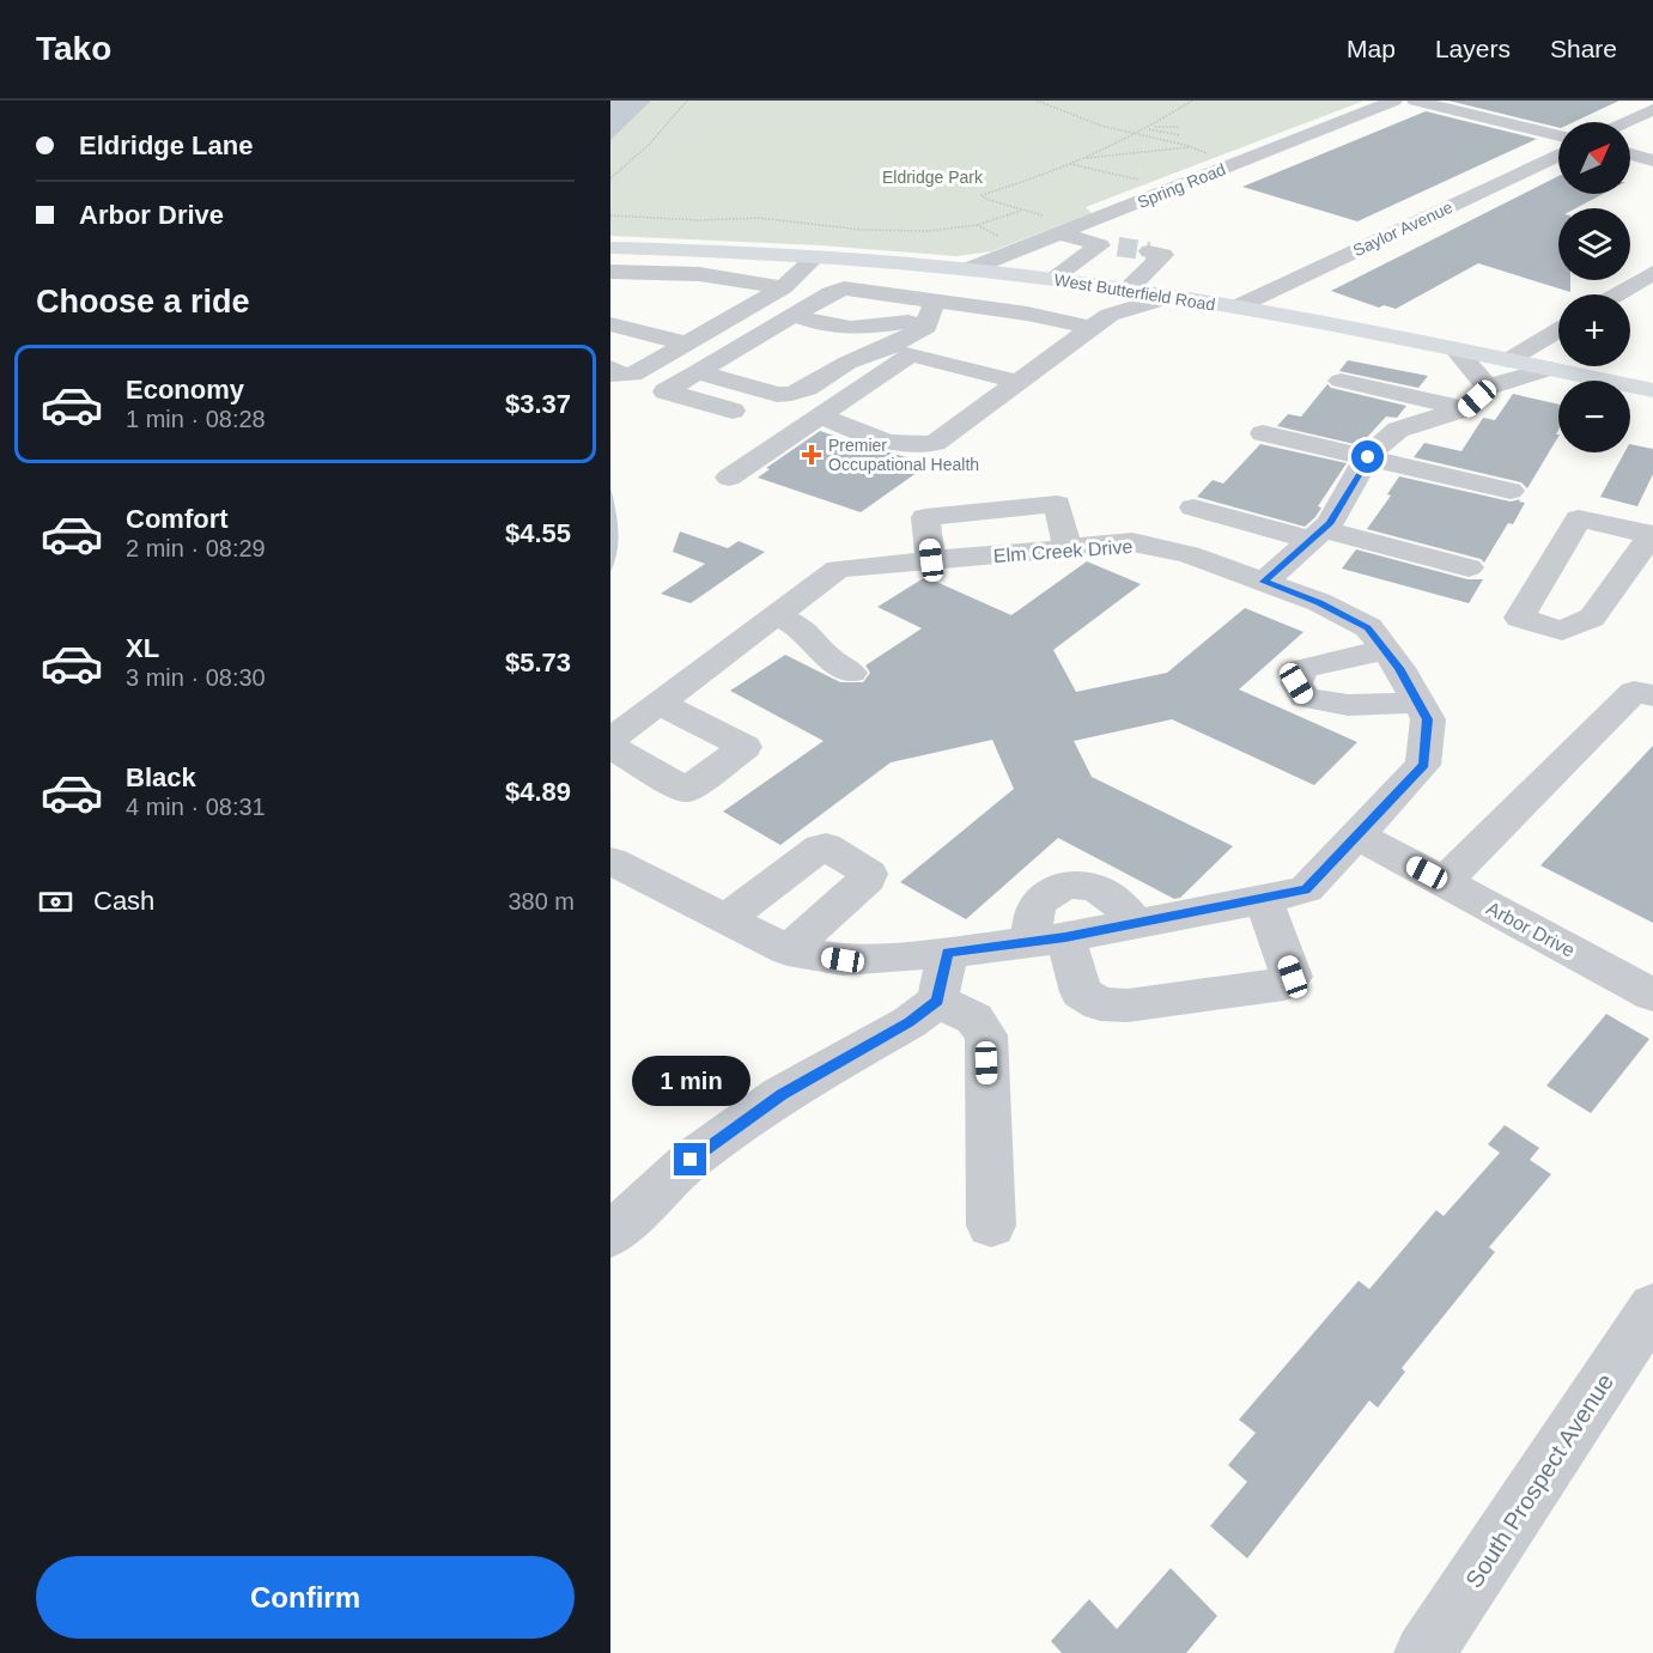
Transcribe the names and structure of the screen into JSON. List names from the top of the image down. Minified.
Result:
{"streets":{"main road":["West Butterfield Road"],"street":["Spring Road","Saylor Avenue","Elm Creek Drive","Arbor Drive","South Prospect Avenue"]},"crossings":[["Spring Road","West Butterfield Road"],["Saylor Avenue","West Butterfield Road"],["Elm Creek Drive","Arbor Drive"]],"parks":["Eldridge Park"],"places":{"health":["Premier Occupational Health"]},"north":"top right","page":{"header":"Tako","nav":["Map","Layers","Share"],"banner":["Eldridge Lane","Arbor Drive"],"map_buttons":["+","−"],"heading":"Choose a ride","list":[{"name":"Economy","note":"1 min · 08:28","value":"$3.37"},{"name":"Comfort","note":"2 min · 08:29","value":"$4.55"},{"name":"XL","note":"3 min · 08:30","value":"$5.73"},{"name":"Black","note":"4 min · 08:31","value":"$4.89"}],"pay":["Cash","380 m"],"bubble":"1 min","buttons":"Confirm"}}
